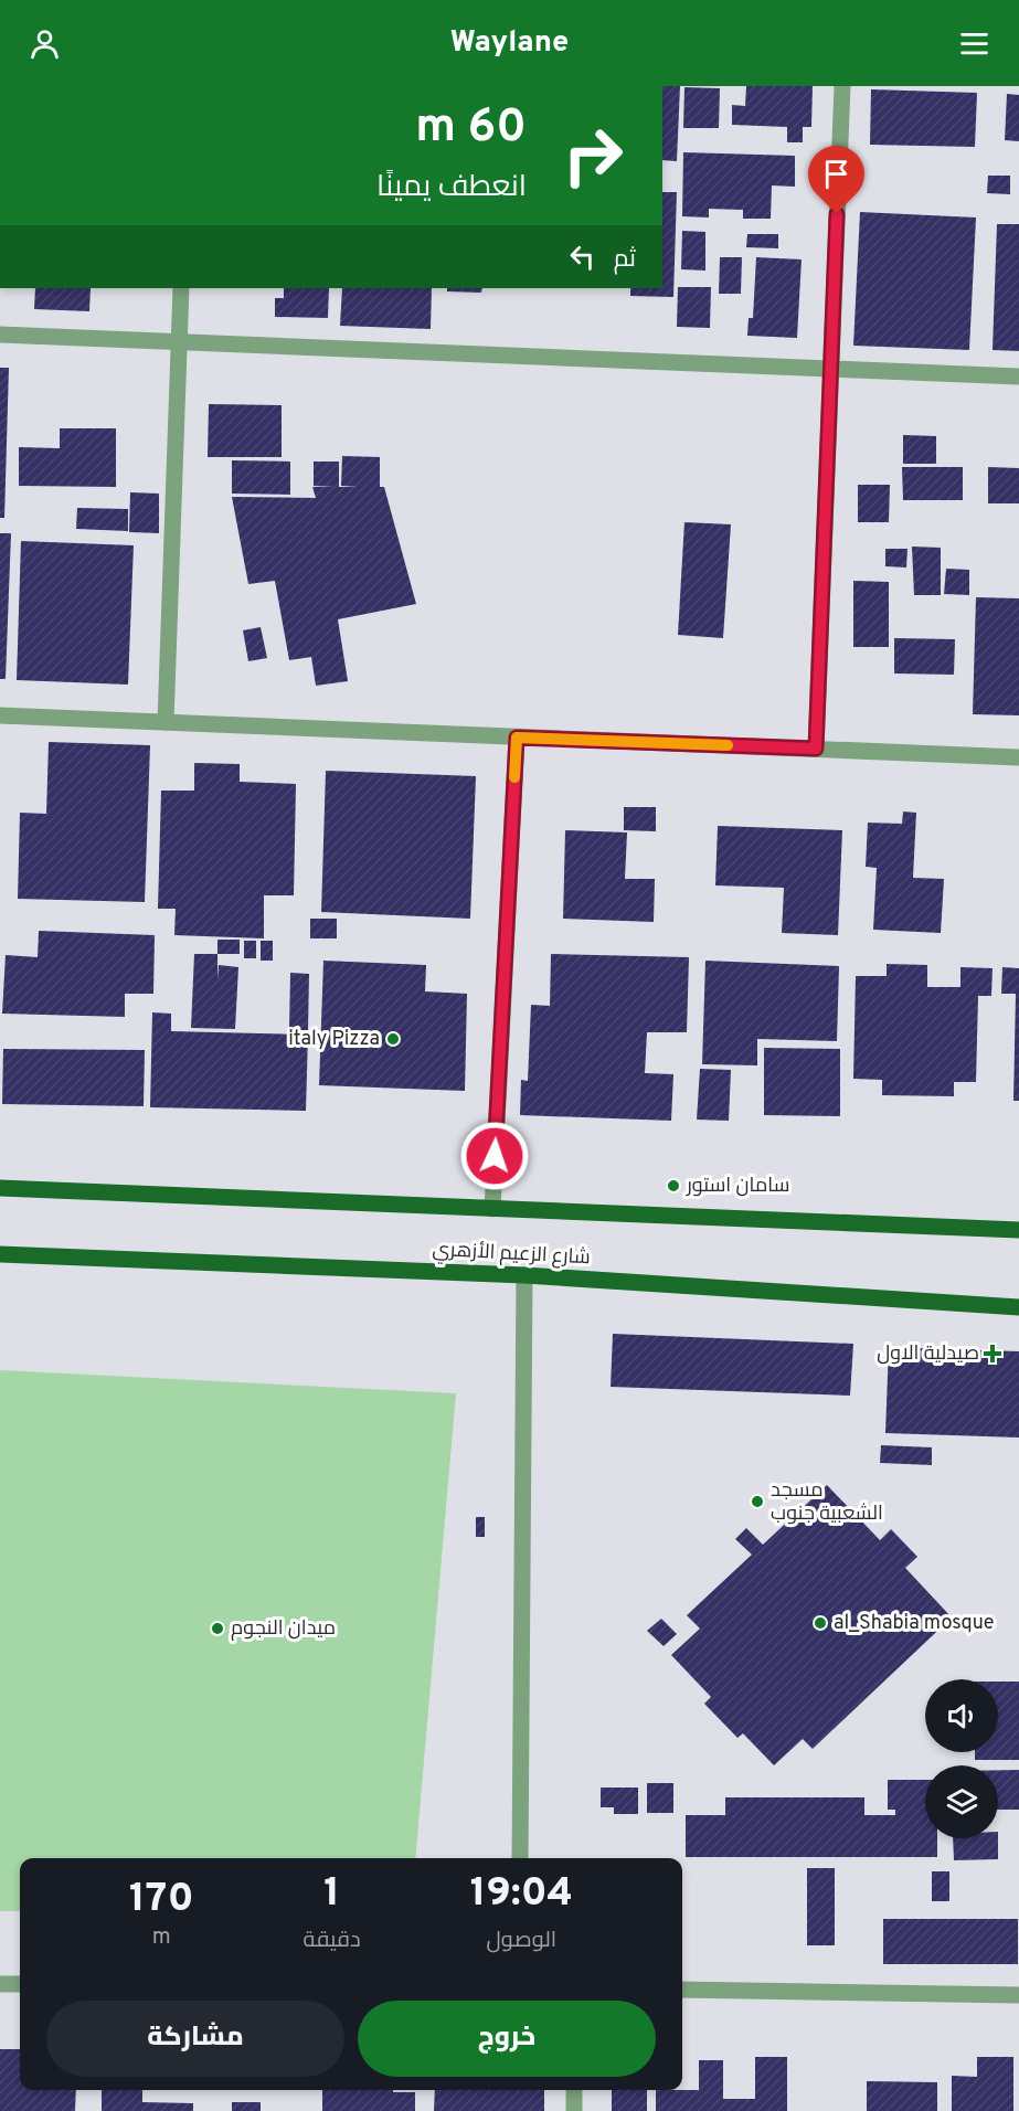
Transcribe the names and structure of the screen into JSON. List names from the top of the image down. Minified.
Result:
{"streets":{"main road":["شارع الزعيم الأزهري"]},"places":{"other":["italy Pizza","سامان استور","مسجد الشعبية جنوب","al_Shabia mosque","ميدان النجوم"],"health":["صيدلية الاول"]},"page":{"header":"Waylane","turn":["60 m","انعطف يمينًا"],"then":"ثم","eta":["19:04","الوصول","1","دقيقة","170","m"],"buttons":["خروج","مشاركة"]}}
